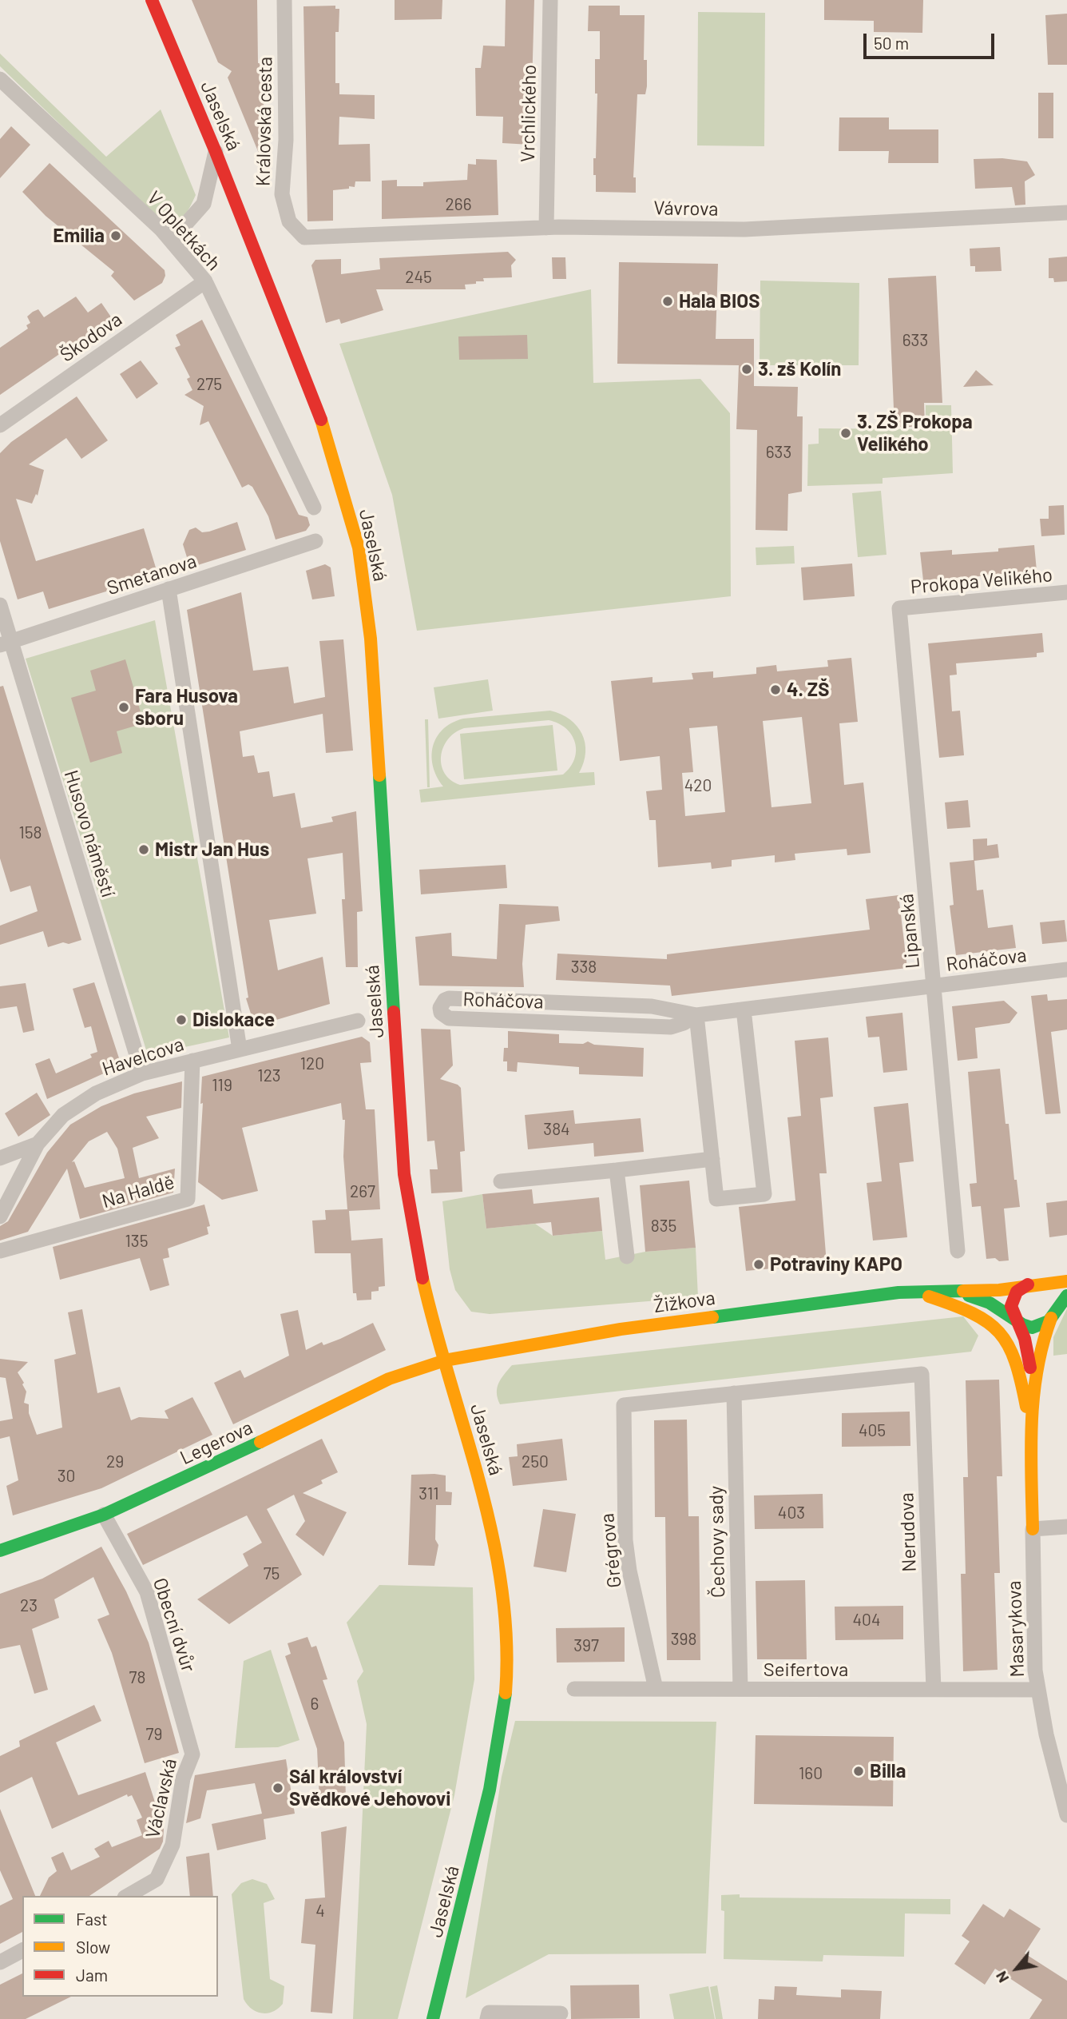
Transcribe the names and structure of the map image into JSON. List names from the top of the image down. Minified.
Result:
{"streets":{"street":["Vrchlického","Jaselská","Královská cesta","Vávrova","V Opletkách","Škodova","Smetanova","Prokopa Velikého","Husovo náměstí","Lipanská","Roháčova","Havelcova","Na Haldě","Žižkova","Legerova","Nerudova","Čechovy sady","Grégrova","Obecní dvůr","Masarykova","Seifertova","Václavská"]},"crossings":[["Vrchlického","Vávrova"],["Jaselská","Žižkova"],["Jaselská","Legerova"],["Královská cesta","Vávrova"],["V Opletkách","Škodova"],["Smetanova","Husovo náměstí"],["Prokopa Velikého","Lipanská"],["Husovo náměstí","Havelcova"],["Lipanská","Roháčova"],["Havelcova","Na Haldě"],["Žižkova","Legerova"],["Žižkova","Masarykova"],["Legerova","Obecní dvůr"],["Nerudova","Čechovy sady"],["Nerudova","Grégrova"],["Nerudova","Seifertova"],["Čechovy sady","Grégrova"],["Čechovy sady","Seifertova"],["Grégrova","Seifertova"],["Obecní dvůr","Václavská"],["Masarykova","Seifertova"]],"places":["Emilia","Hala BIOS","3. zš Kolín","3. ZŠ Prokopa Velikého","4. ZŠ","Fara Husova sboru","Mistr Jan Hus","Dislokace","Potraviny KAPO","Billa","Sál království Svědkové Jehovovi"],"house_numbers":["266","245","633","275","633","420","158","338","120","123","119","384","267","835","135","405","29","250","30","311","403","75","23","404","398","397","78","6","79","160","4"],"legend":["Fast","Slow","Jam"],"scale_bar":"50 m","north":"bottom left"}
